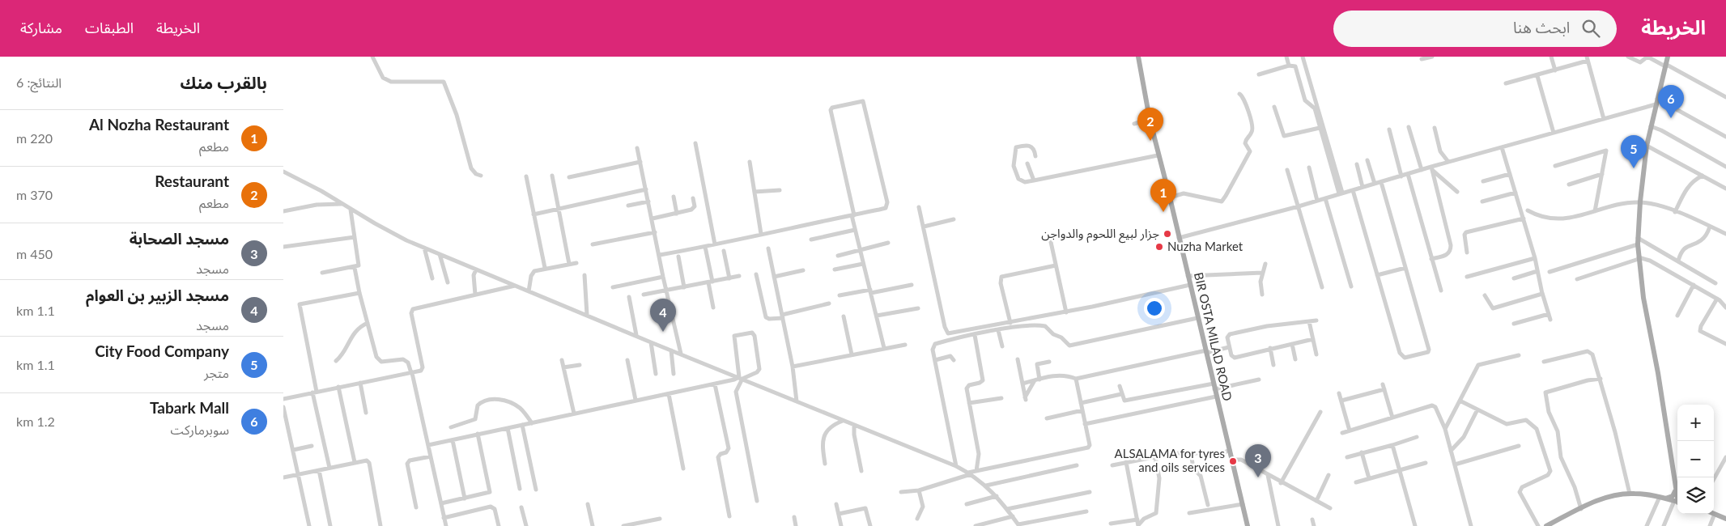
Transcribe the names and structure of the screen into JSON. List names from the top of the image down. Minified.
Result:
{"streets":{"main road":["BIR OSTA MILAD ROAD"]},"places":["جزار لبيع اللحوم والدواجن","Nuzha Market","ALSALAMA for tyres and oils services"],"page":{"header":"الخريطة","search":"ابحث هنا","nav":["الخريطة","الطبقات","مشاركة"],"heading":["بالقرب منك","النتائج: 6"],"pins":["6","2","5","1","4","3"],"list":[{"mark":"1","name":"Al Nozha Restaurant","note":"مطعم","value":"220 m"},{"mark":"2","name":"Restaurant","note":"مطعم","value":"370 m"},{"mark":"3","name":"مسجد الصحابة","note":"مسجد","value":"450 m"},{"mark":"4","name":"مسجد الزبير بن العوام","note":"مسجد","value":"1.1 km"},{"mark":"5","name":"City Food Company","note":"متجر","value":"1.1 km"},{"mark":"6","name":"Tabark Mall","note":"سوبرماركت","value":"1.2 km"}],"map_buttons":["+","−"]}}
